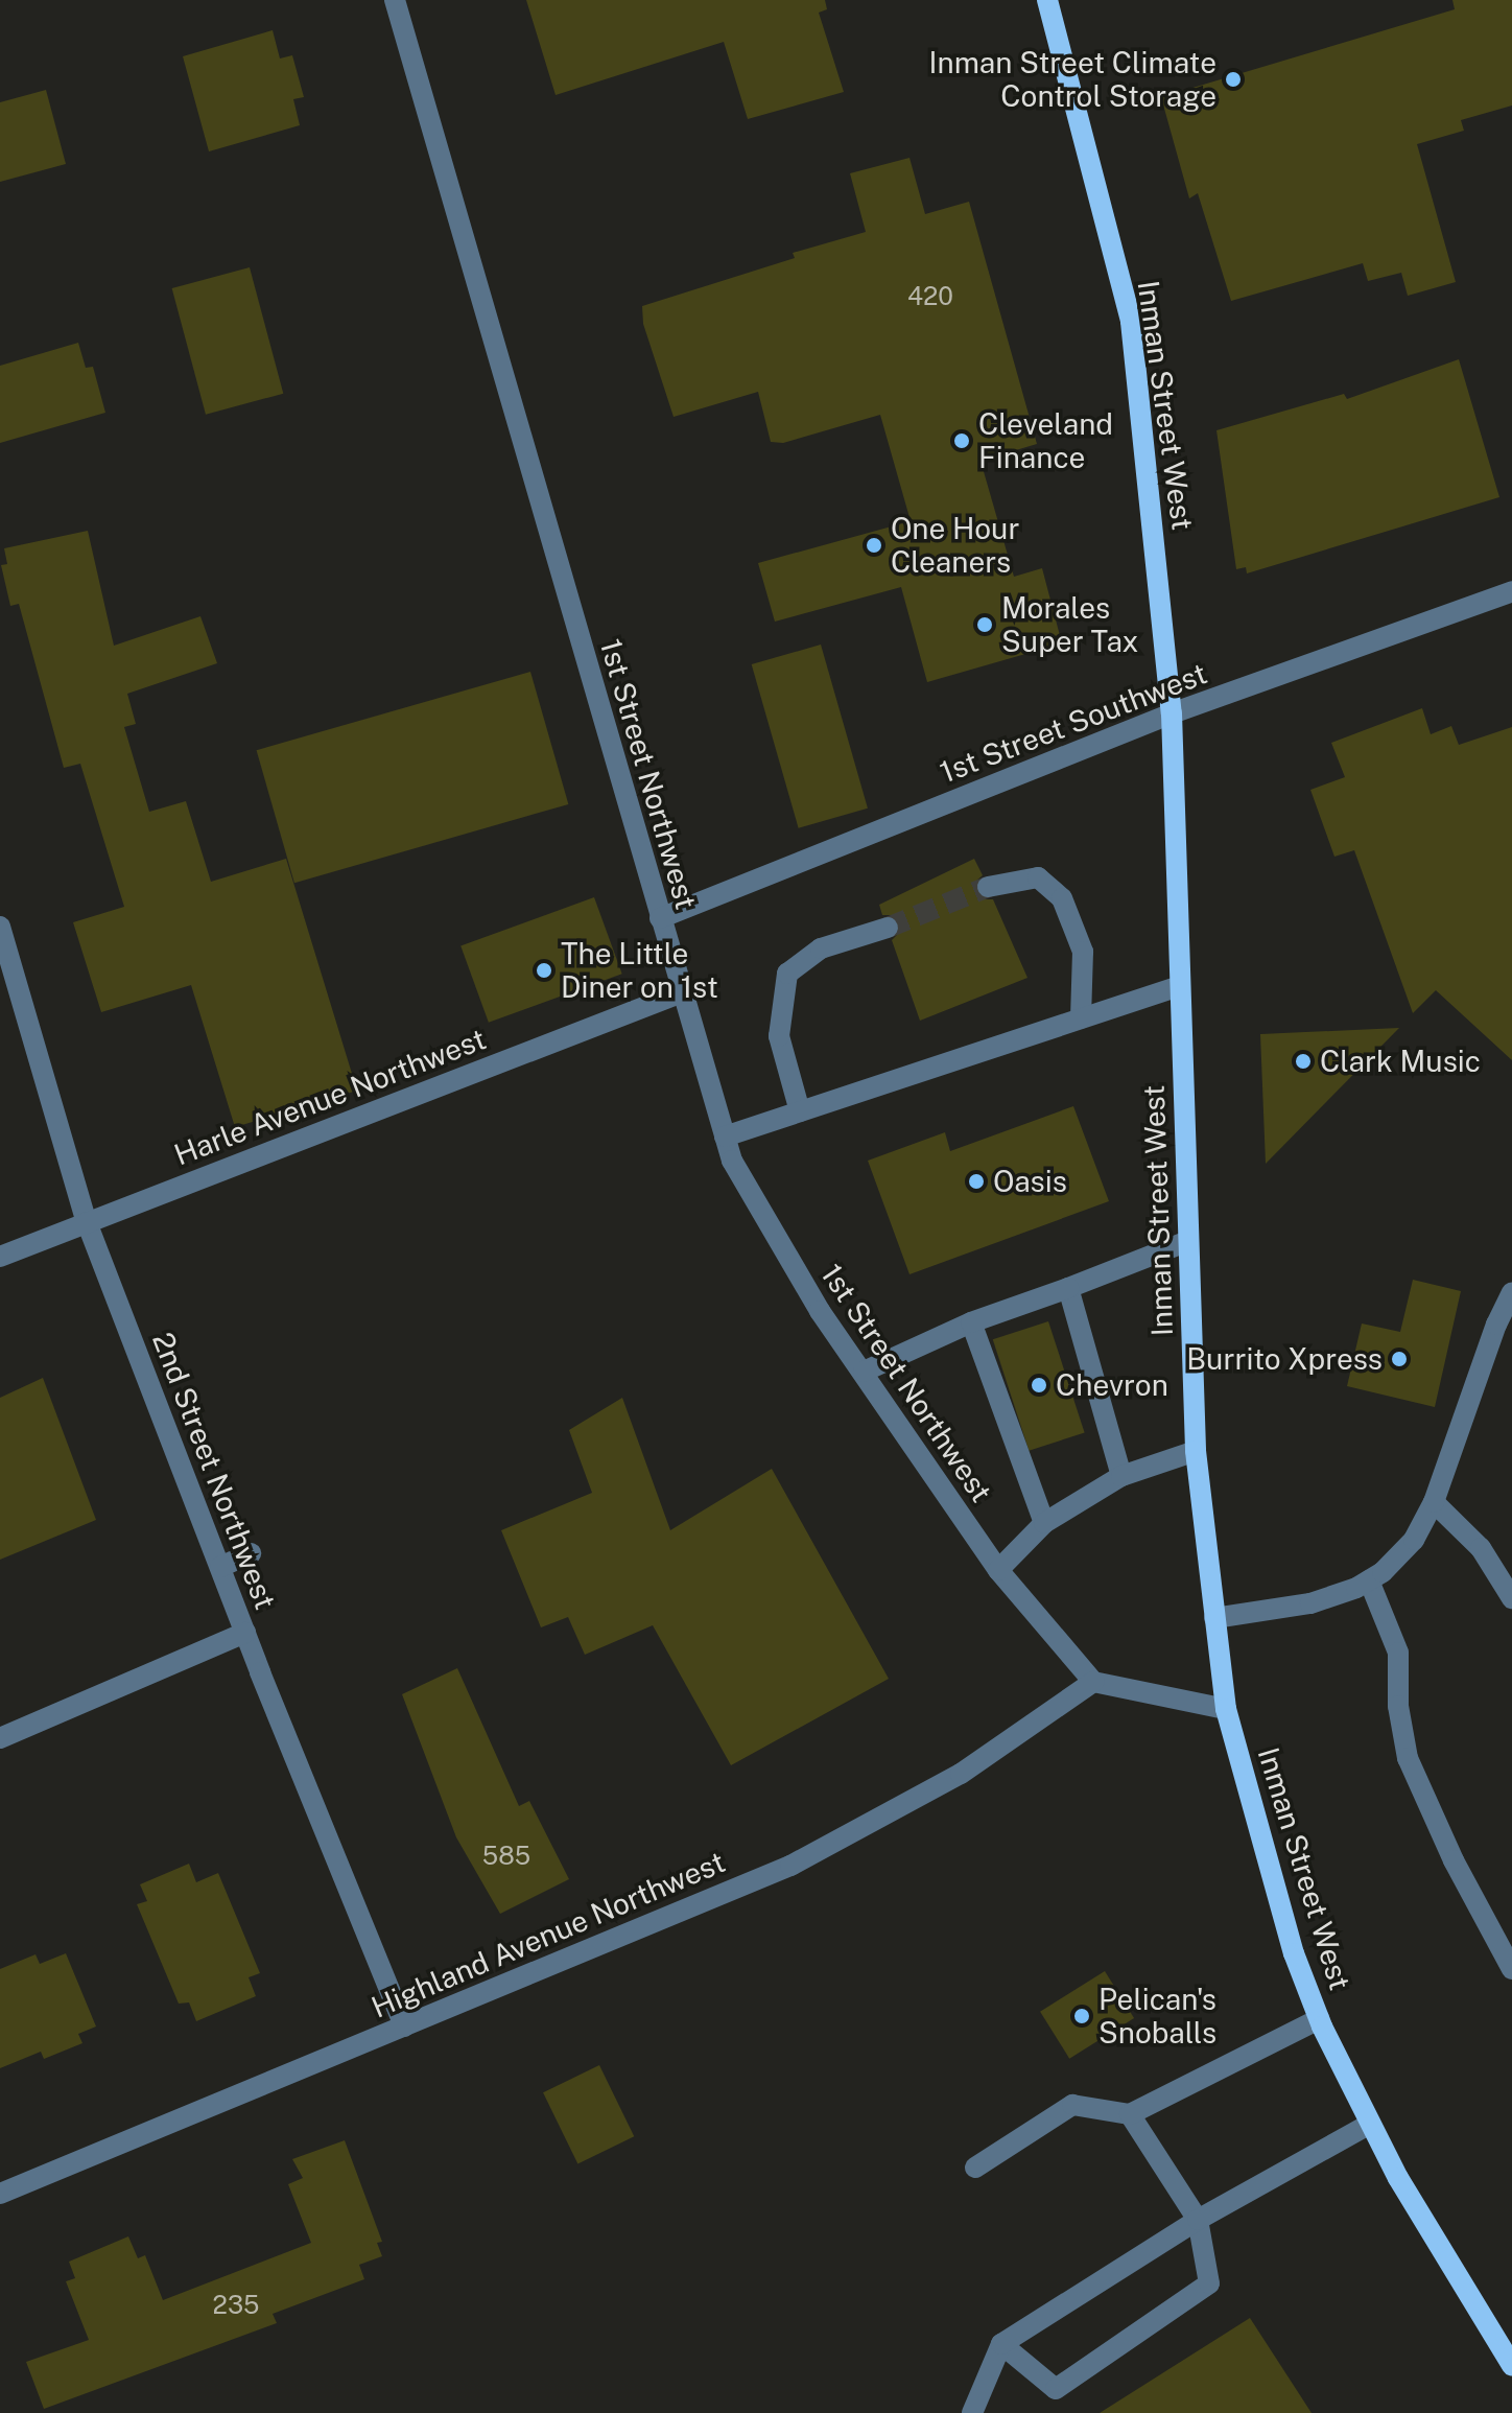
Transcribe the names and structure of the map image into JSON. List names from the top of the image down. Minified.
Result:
{"streets":{"main road":["Inman Street West"],"street":["1st Street Southwest","1st Street Northwest","Harle Avenue Northwest","2nd Street Northwest","Highland Avenue Northwest"]},"crossings":[["Inman Street West","1st Street Southwest"],["1st Street Southwest","1st Street Northwest"],["1st Street Northwest","Harle Avenue Northwest"],["1st Street Northwest","Highland Avenue Northwest"],["Harle Avenue Northwest","2nd Street Northwest"],["2nd Street Northwest","Highland Avenue Northwest"]],"places":["Inman Street Climate Control Storage","Cleveland Finance","One Hour Cleaners","Morales Super Tax","The Little Diner on 1st","Clark Music","Oasis","Burrito Xpress","Chevron","Pelican's Snoballs"],"house_numbers":["420","585","235"]}
